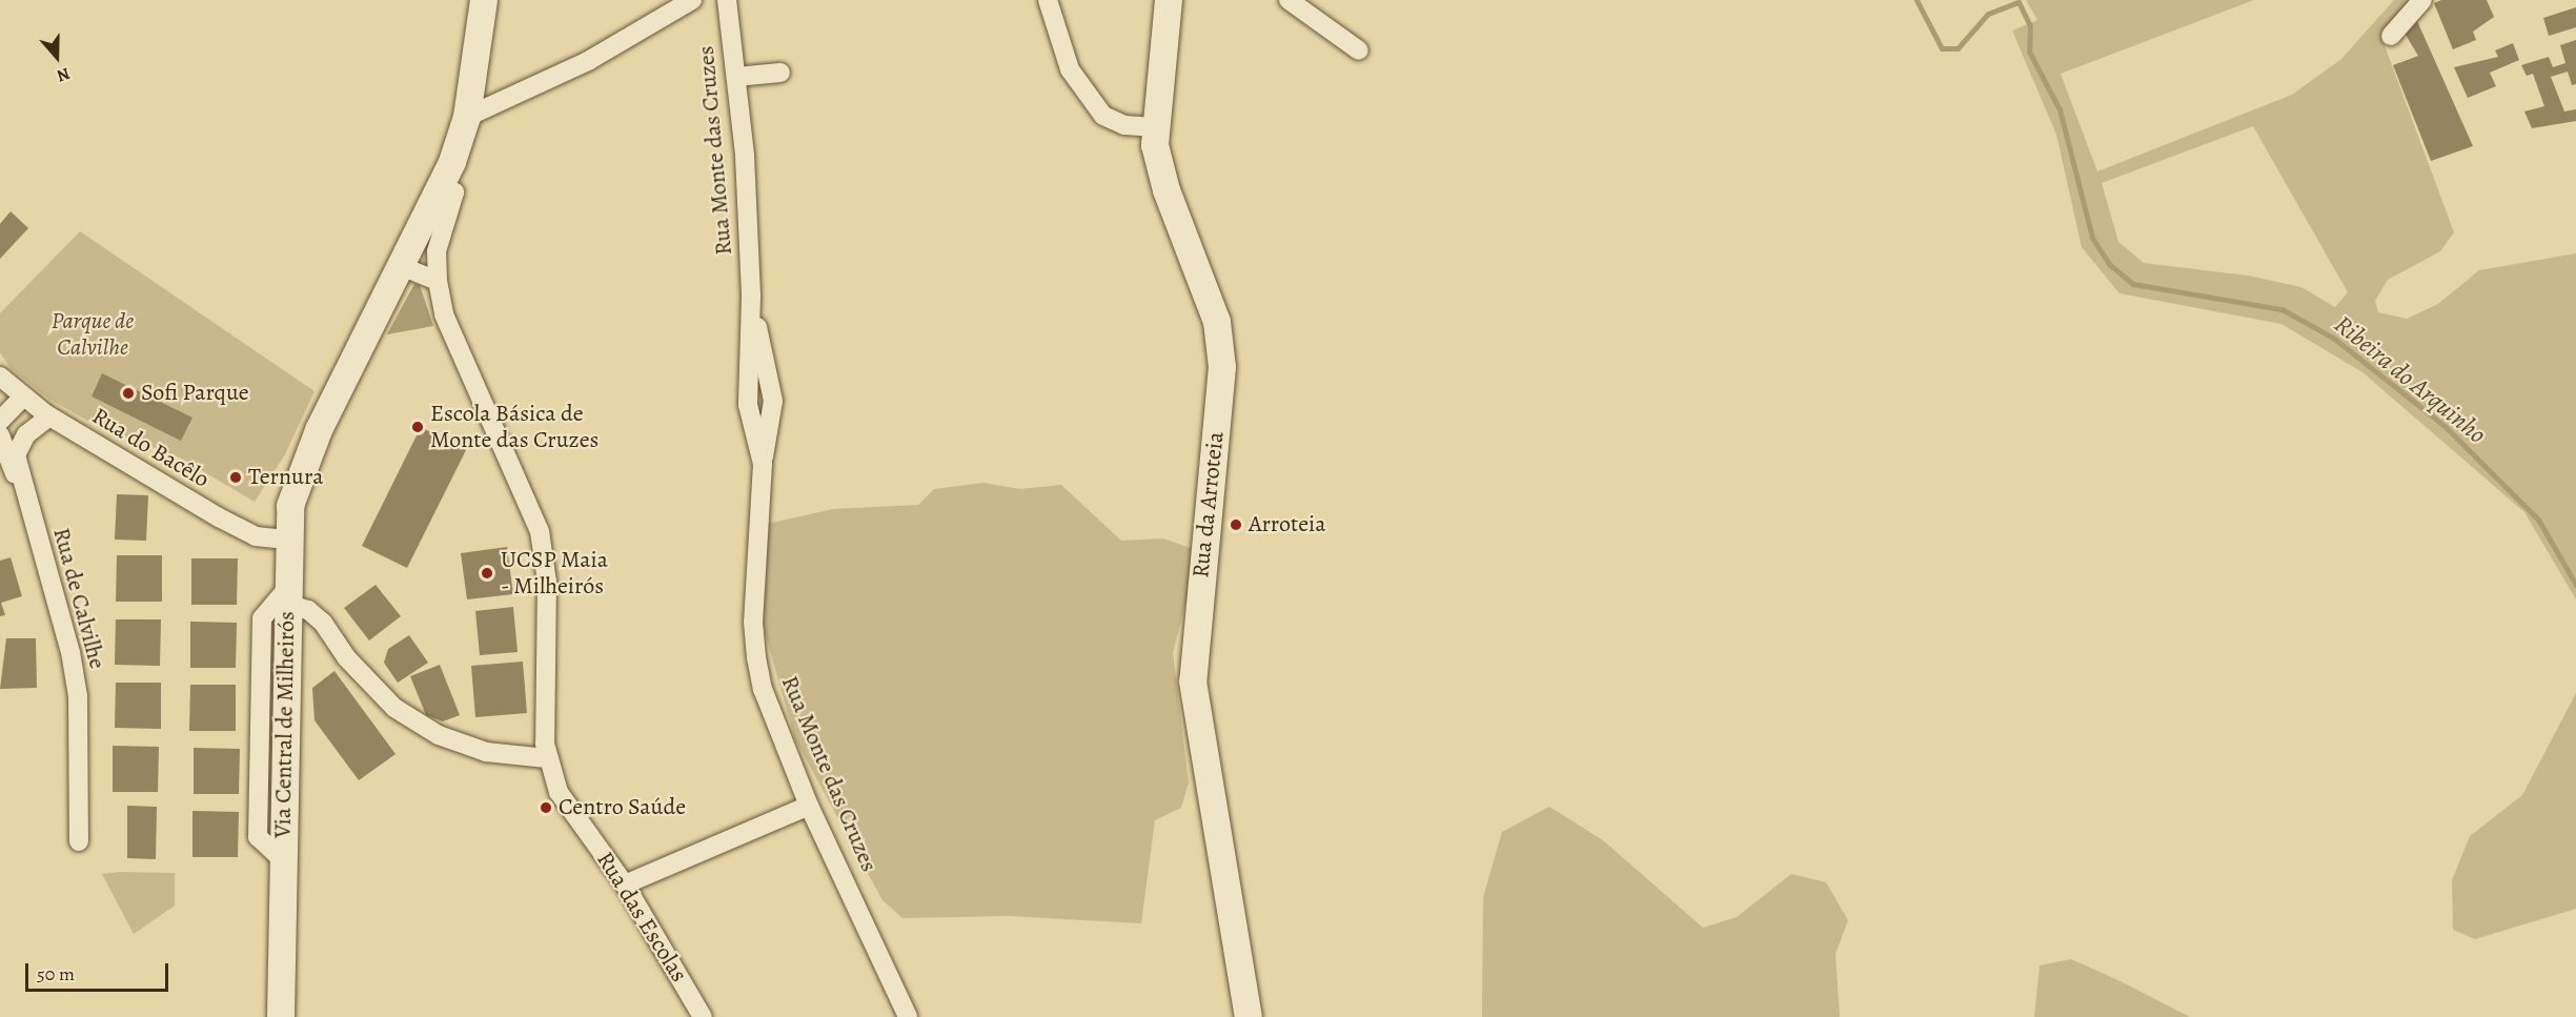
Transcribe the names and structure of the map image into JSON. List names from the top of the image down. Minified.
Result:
{"streets":{"street":["Rua Monte das Cruzes","Rua do Bacêlo","Rua da Arroteia","Rua de Calvilhe","Via Central de Milheirós","Rua das Escolas"]},"crossings":[["Rua do Bacêlo","Rua de Calvilhe"],["Rua do Bacêlo","Via Central de Milheirós"]],"water":["Ribeira do Arquinho"],"parks":["Parque de Calvilhe"],"places":["Sofi Parque","Escola Básica de Monte das Cruzes","Ternura","Arroteia","UCSP Maia - Milheirós","Centro Saúde"],"scale_bar":"50 m","north":"bottom"}
